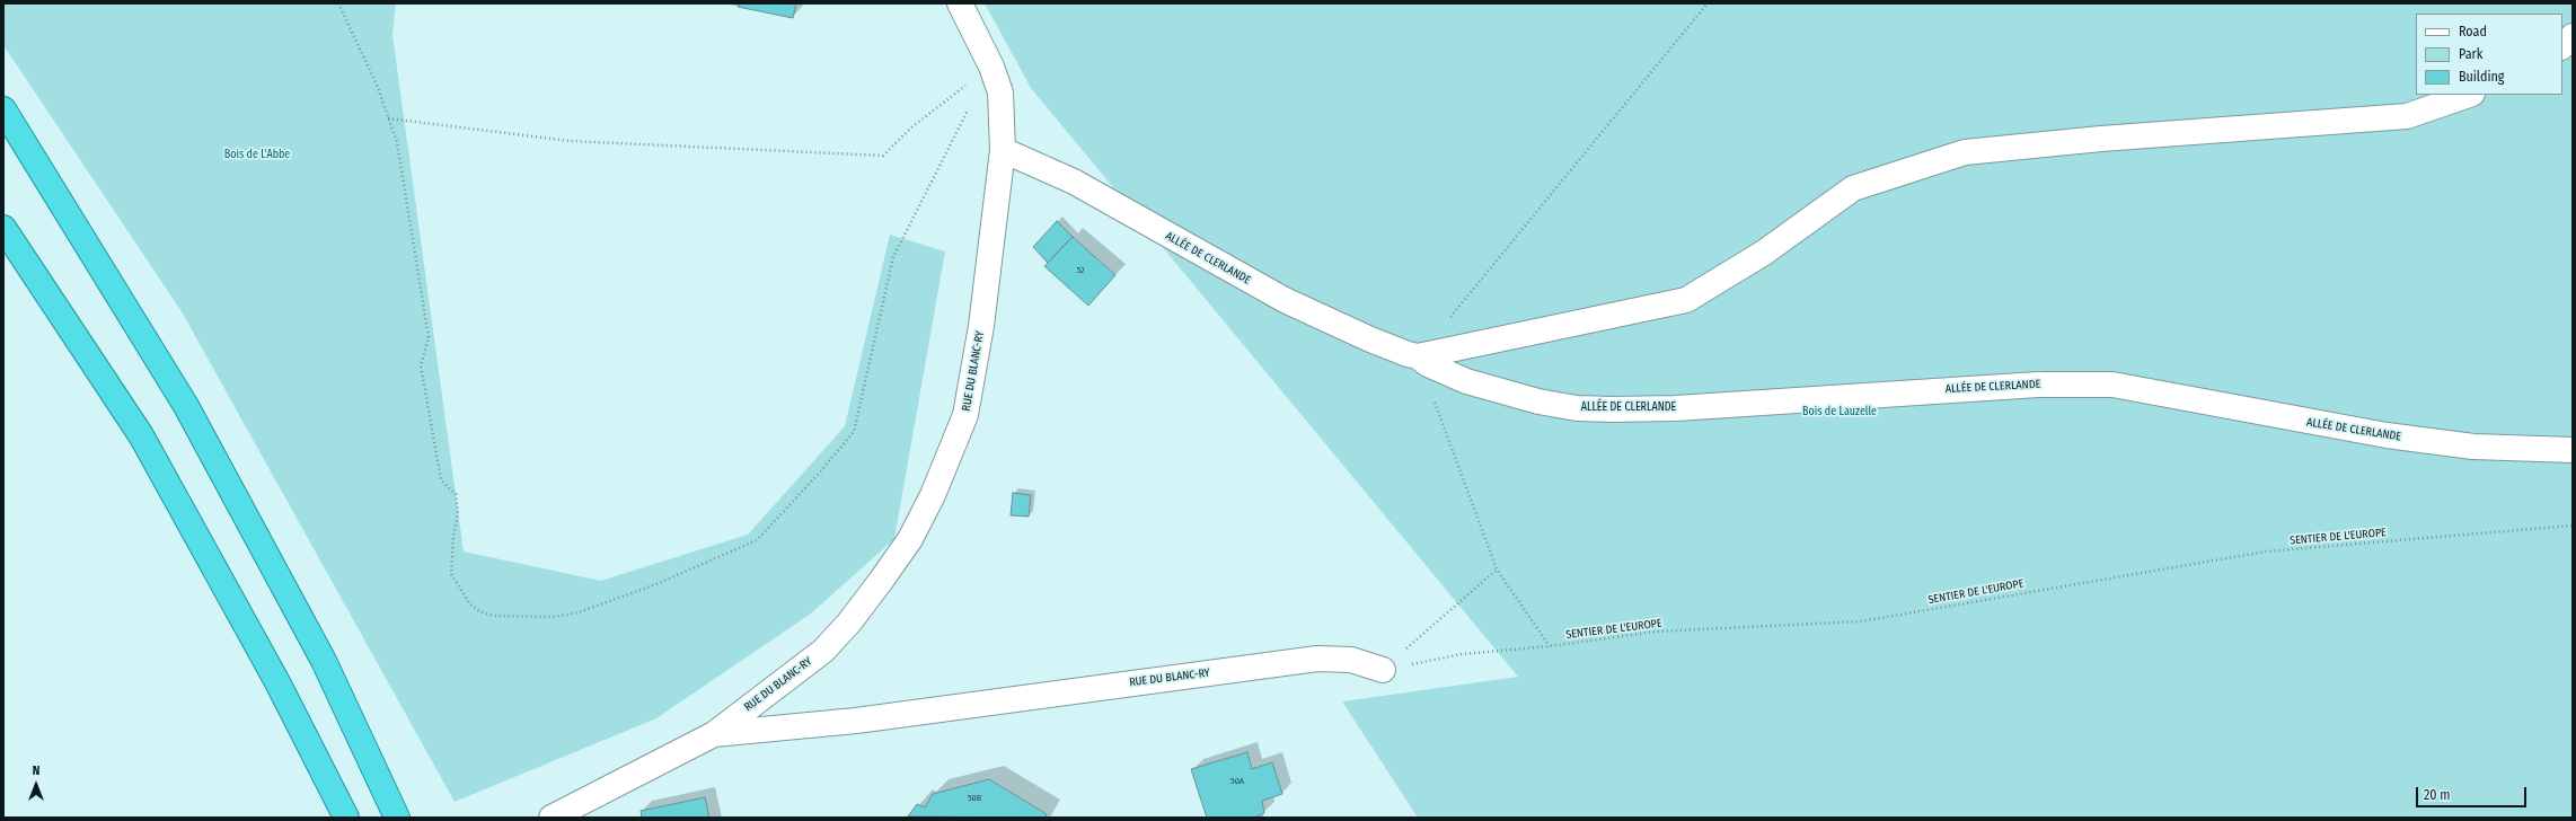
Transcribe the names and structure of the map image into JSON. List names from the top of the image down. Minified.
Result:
{"streets":{"street":["ALLÉE DE CLERLANDE","RUE DU BLANC-RY"],"path":["SENTIER DE L'EUROPE"]},"crossings":[["ALLÉE DE CLERLANDE","RUE DU BLANC-RY"],["RUE DU BLANC-RY","SENTIER DE L'EUROPE"]],"parks":["Bois de L'Abbe","Bois de Lauzelle"],"house_numbers":["52","50A","50B"],"legend":["Road","Park","Building"],"scale_bar":"20 m","north":"top"}
